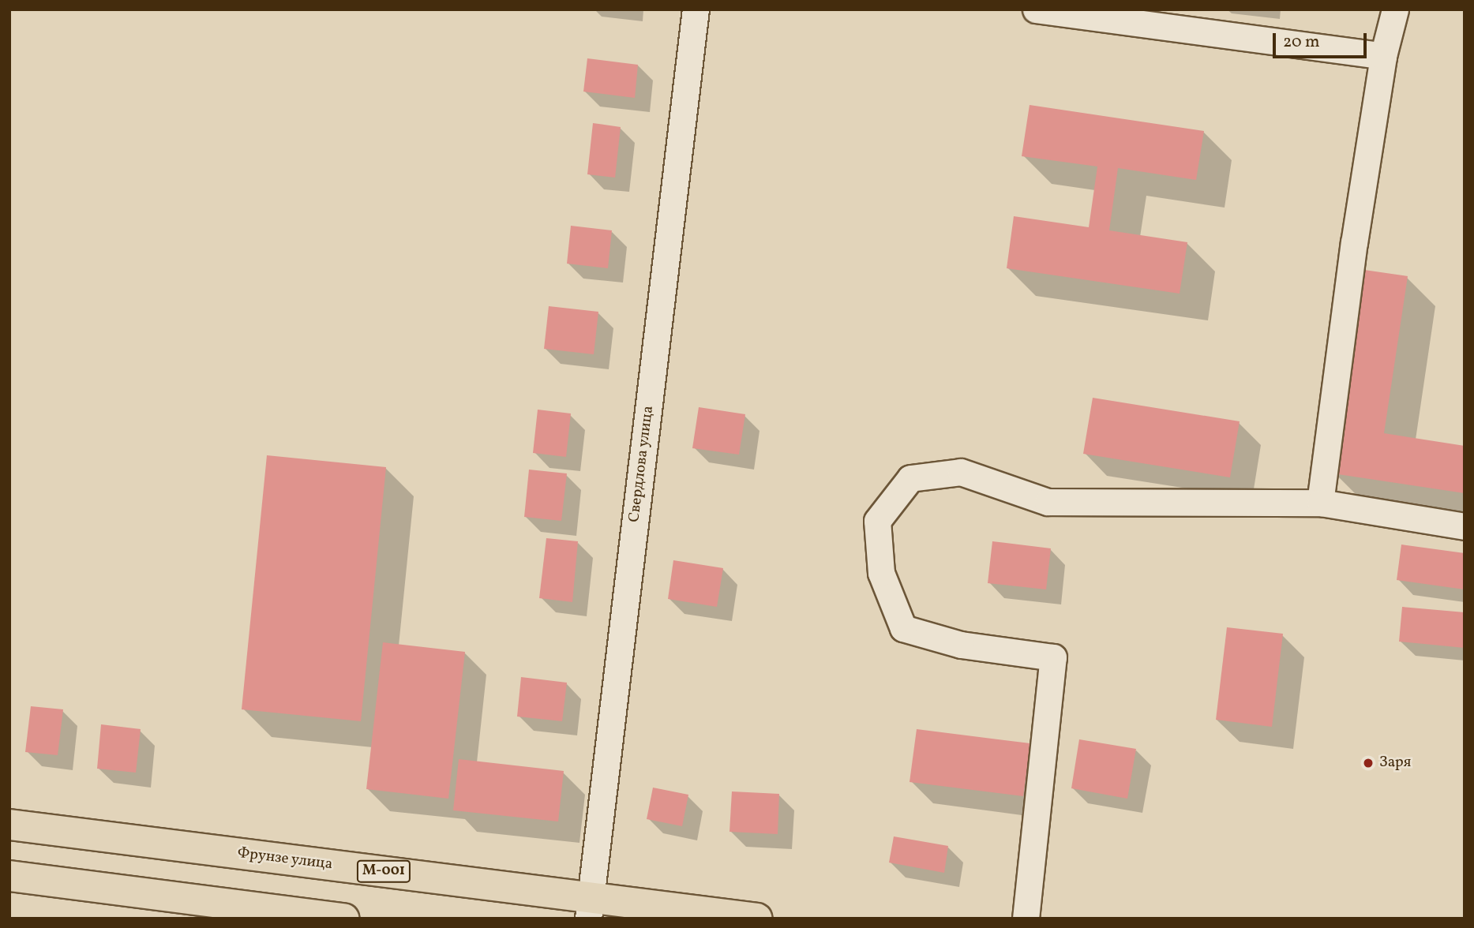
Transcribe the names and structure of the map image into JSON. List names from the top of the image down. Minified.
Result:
{"streets":{"main road":["Фрунзе улица","M-001"],"street":["Свердлова улица"]},"crossings":[["Свердлова улица","Фрунзе улица"]],"places":["Заря"],"scale_bar":"20 m"}
